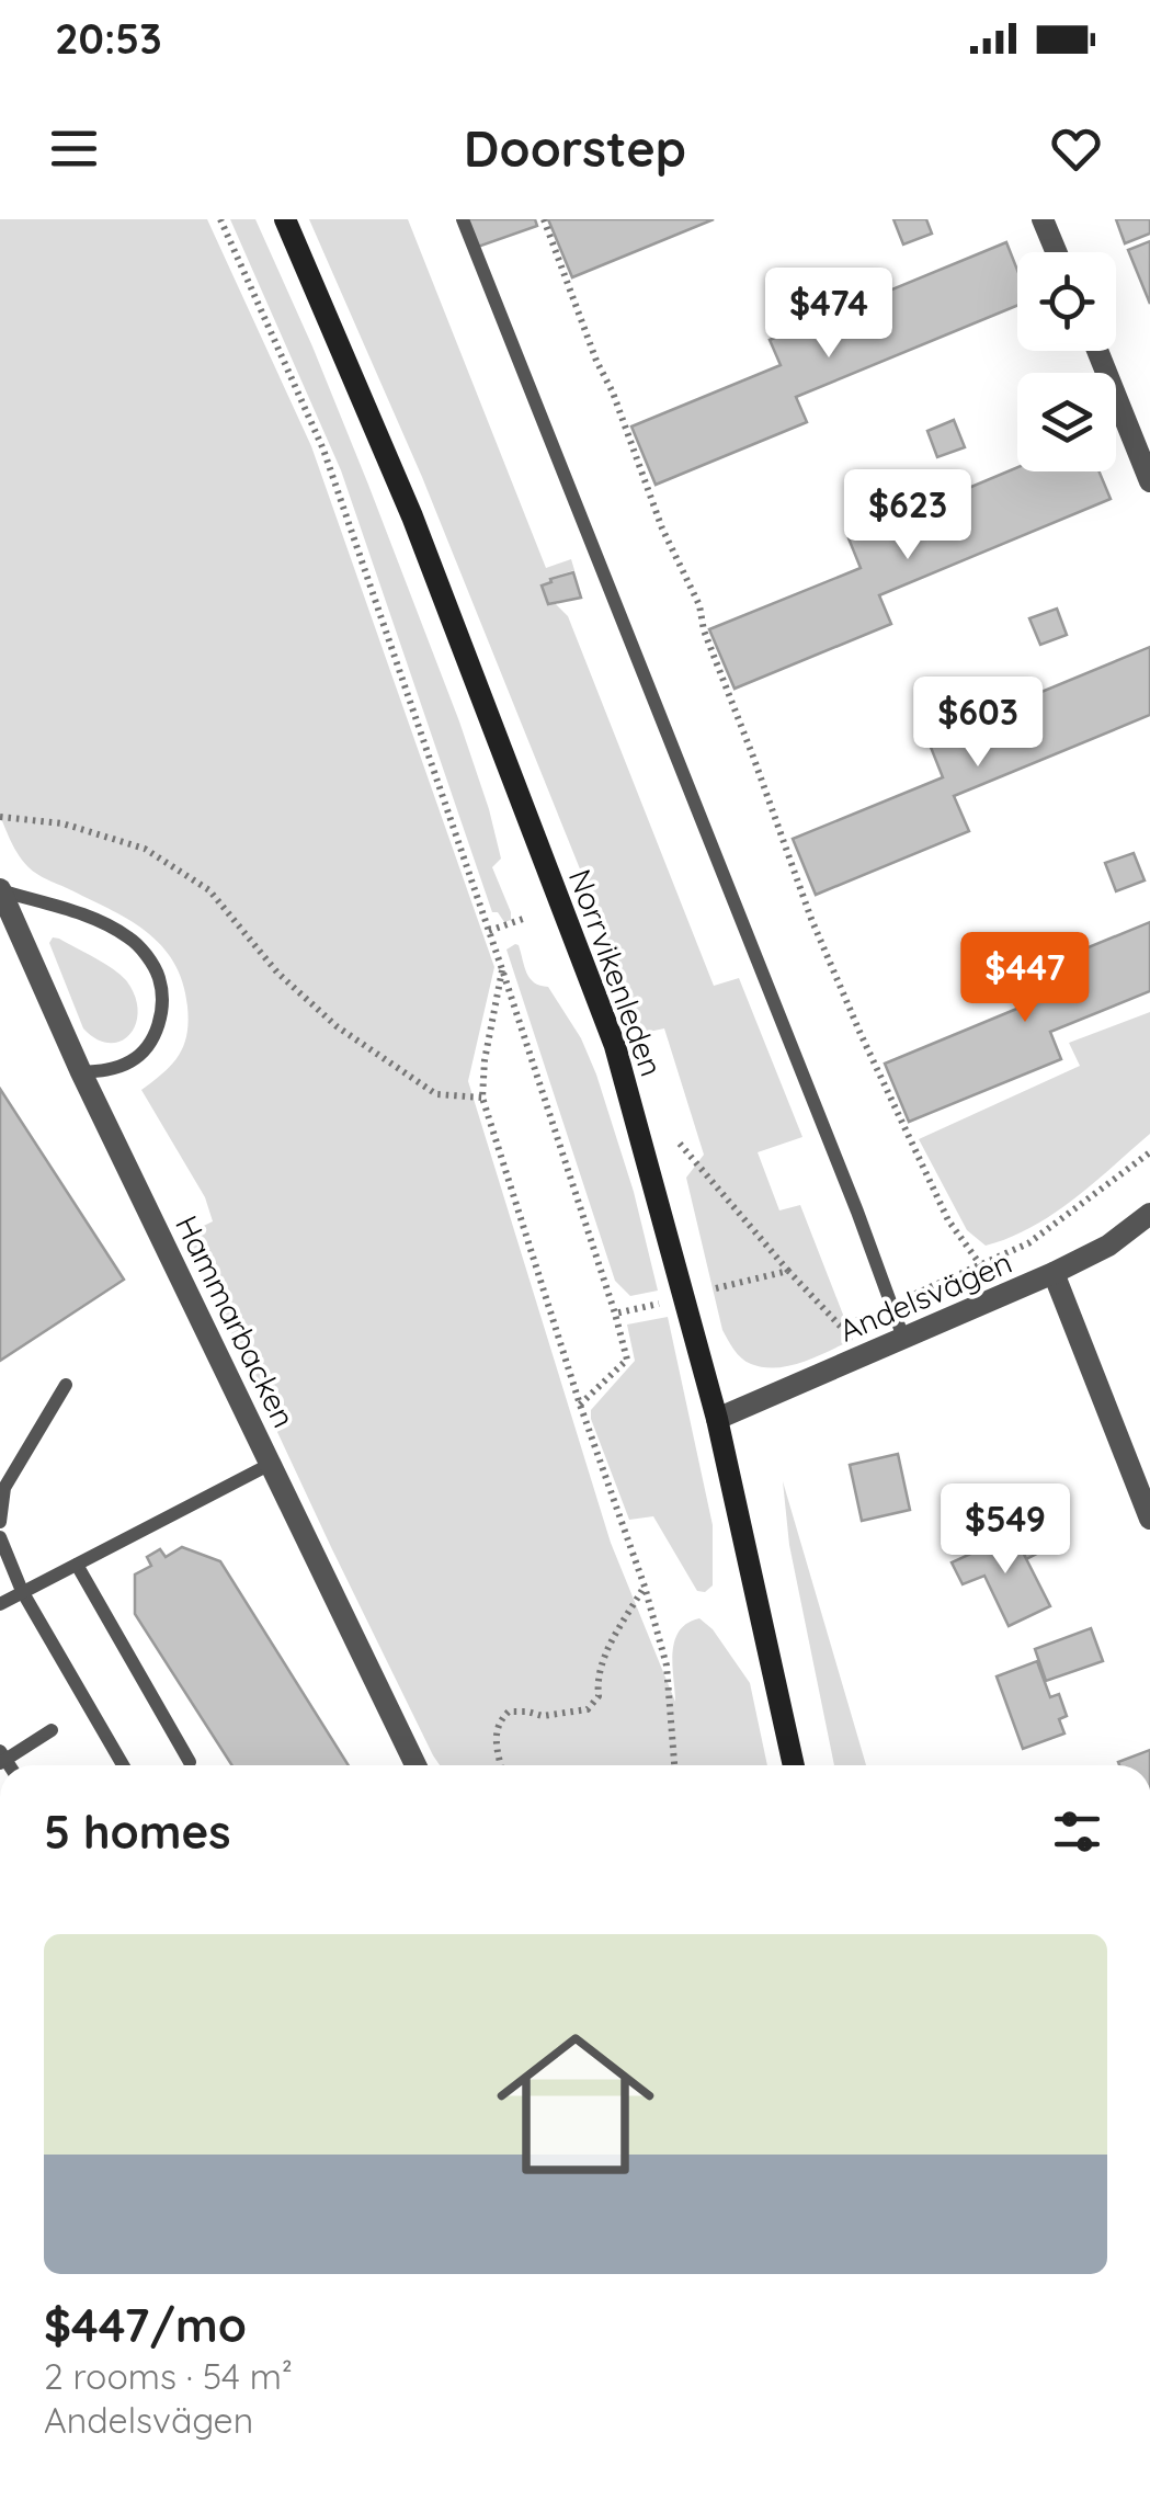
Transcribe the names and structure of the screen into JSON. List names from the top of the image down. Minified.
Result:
{"streets":{"main road":["Norrvikenleden"],"street":["Andelsvägen","Hammarbacken"]},"crossings":[["Norrvikenleden","Andelsvägen"]],"page":{"status":"20:53","header":"Doorstep","price":["$474","$623","$603","$447","$549"],"heading":"5 homes","list":[{"name":"$447/mo","note":"2 rooms · 54 m² · Andelsvägen"}]}}
